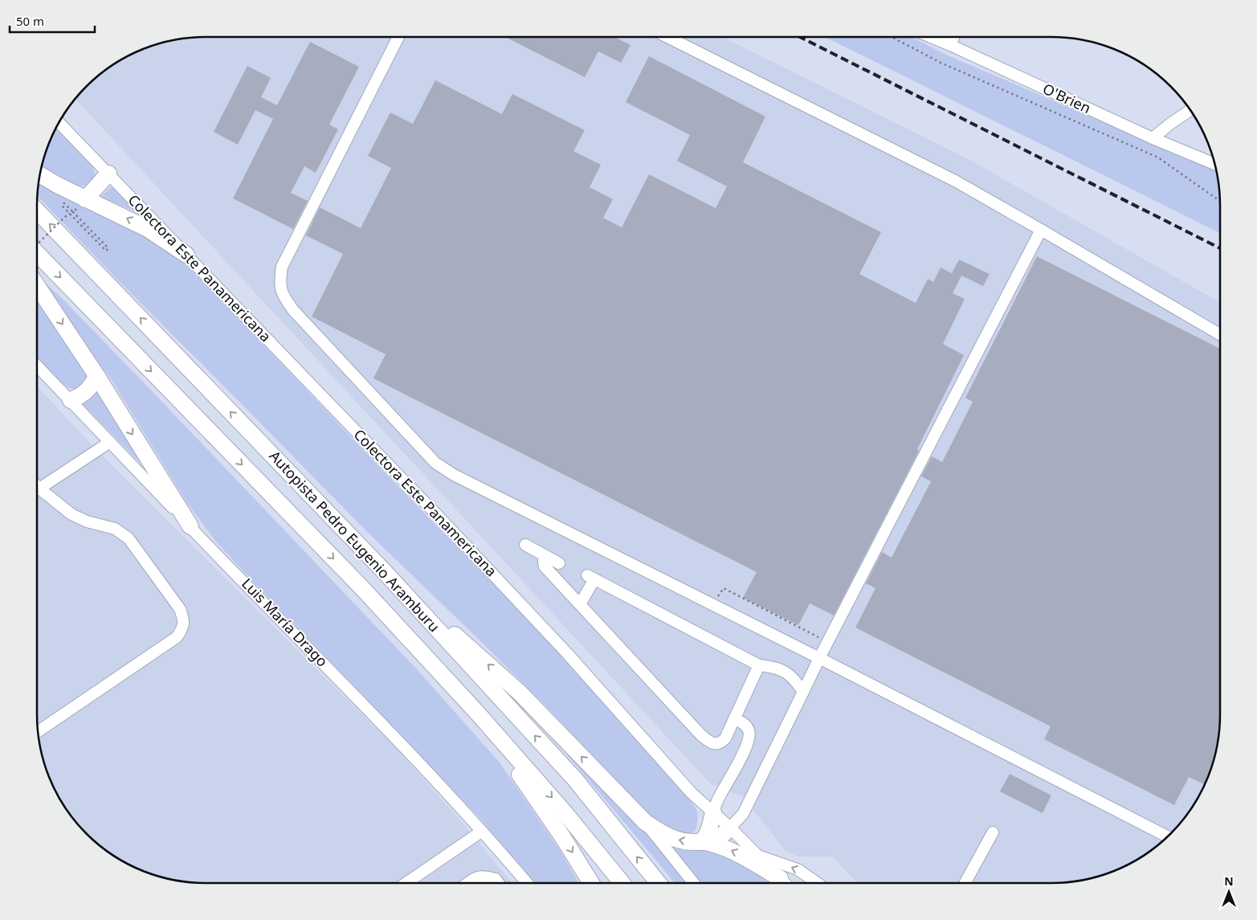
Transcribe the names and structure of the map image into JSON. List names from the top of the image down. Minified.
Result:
{"streets":{"highway":["Autopista Pedro Eugenio Aramburu"],"street":["O'Brien","Colectora Este Panamericana","Luis María Drago"]},"scale_bar":"50 m","north":"top"}
